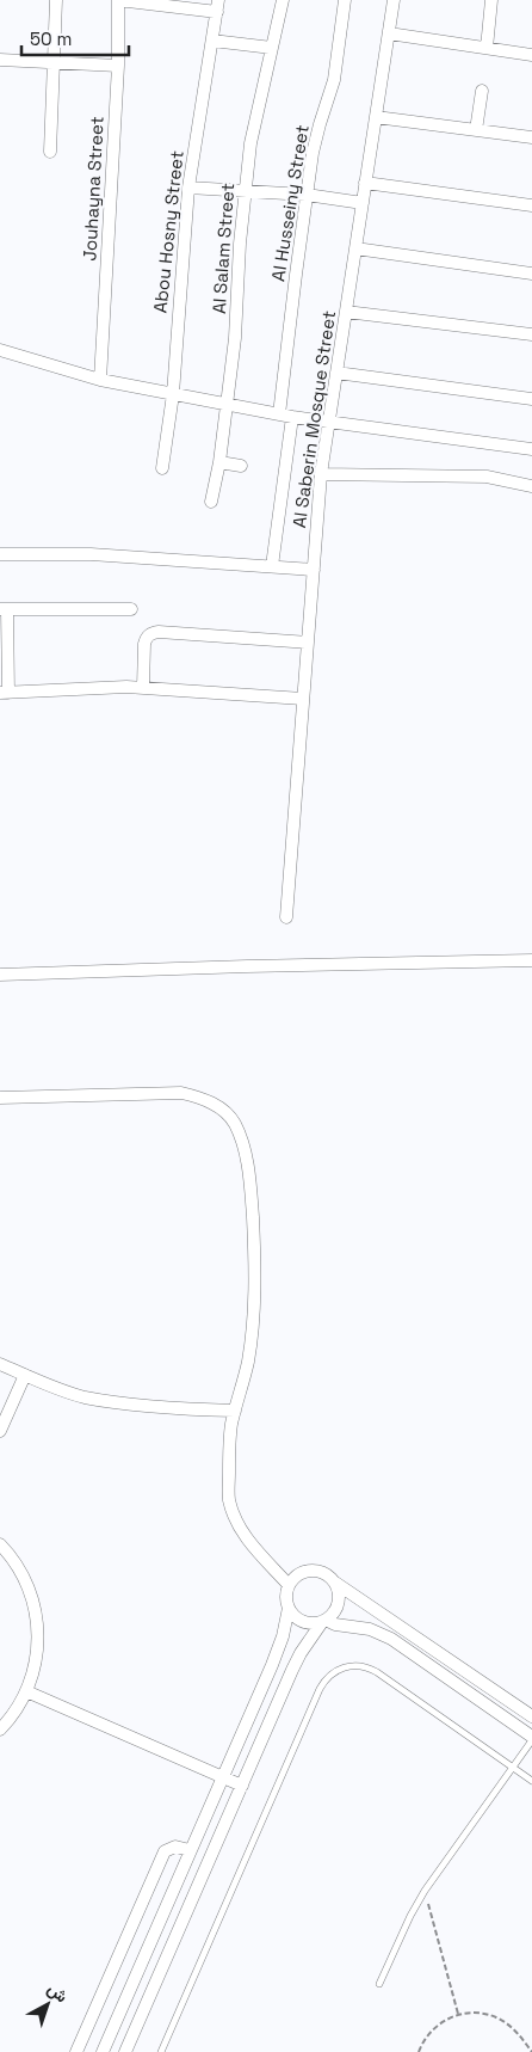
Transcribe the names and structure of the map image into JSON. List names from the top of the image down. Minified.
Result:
{"streets":{"street":["Jouhayna Street","Al Husseiny Street","Abou Hosny Street","Al Salam Street","Al Saberin Mosque Street"]},"scale_bar":"50 m","north":"top right"}
